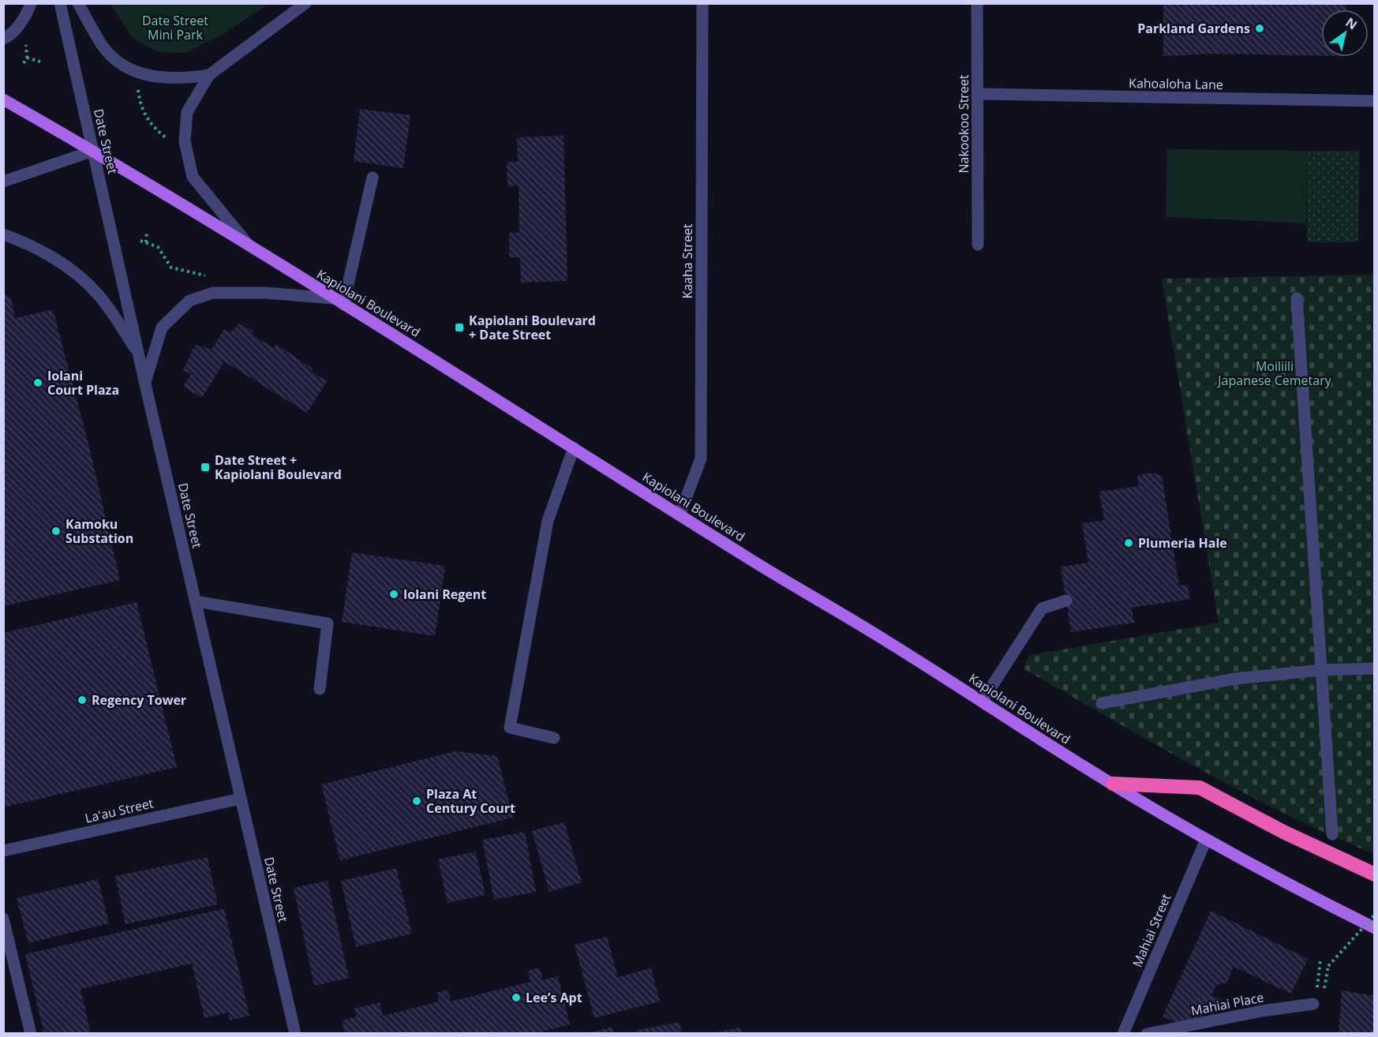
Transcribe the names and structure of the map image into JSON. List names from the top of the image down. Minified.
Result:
{"streets":{"main road":["Kapiolani Boulevard"],"street":["Kahoaloha Lane","Nakookoo Street","Date Street","Kaaha Street","Laʻau Street","Mahiai Street","Mahiai Place"]},"crossings":[["Kahoaloha Lane","Nakookoo Street"],["Date Street","Kapiolani Boulevard"],["Date Street","Laʻau Street"],["Kaaha Street","Kapiolani Boulevard"],["Kapiolani Boulevard","Mahiai Street"]],"parks":["Date Street Mini Park","Moiliili Japanese Cemetary"],"places":{"other":["Parkland Gardens","Iolani Court Plaza","Kamoku Substation","Plumeria Hale","Iolani Regent","Regency Tower","Plaza At Century Court","Lee’s Apt"],"transit":["Kapiolani Boulevard + Date Street","Date Street + Kapiolani Boulevard"]},"north":"top right"}
